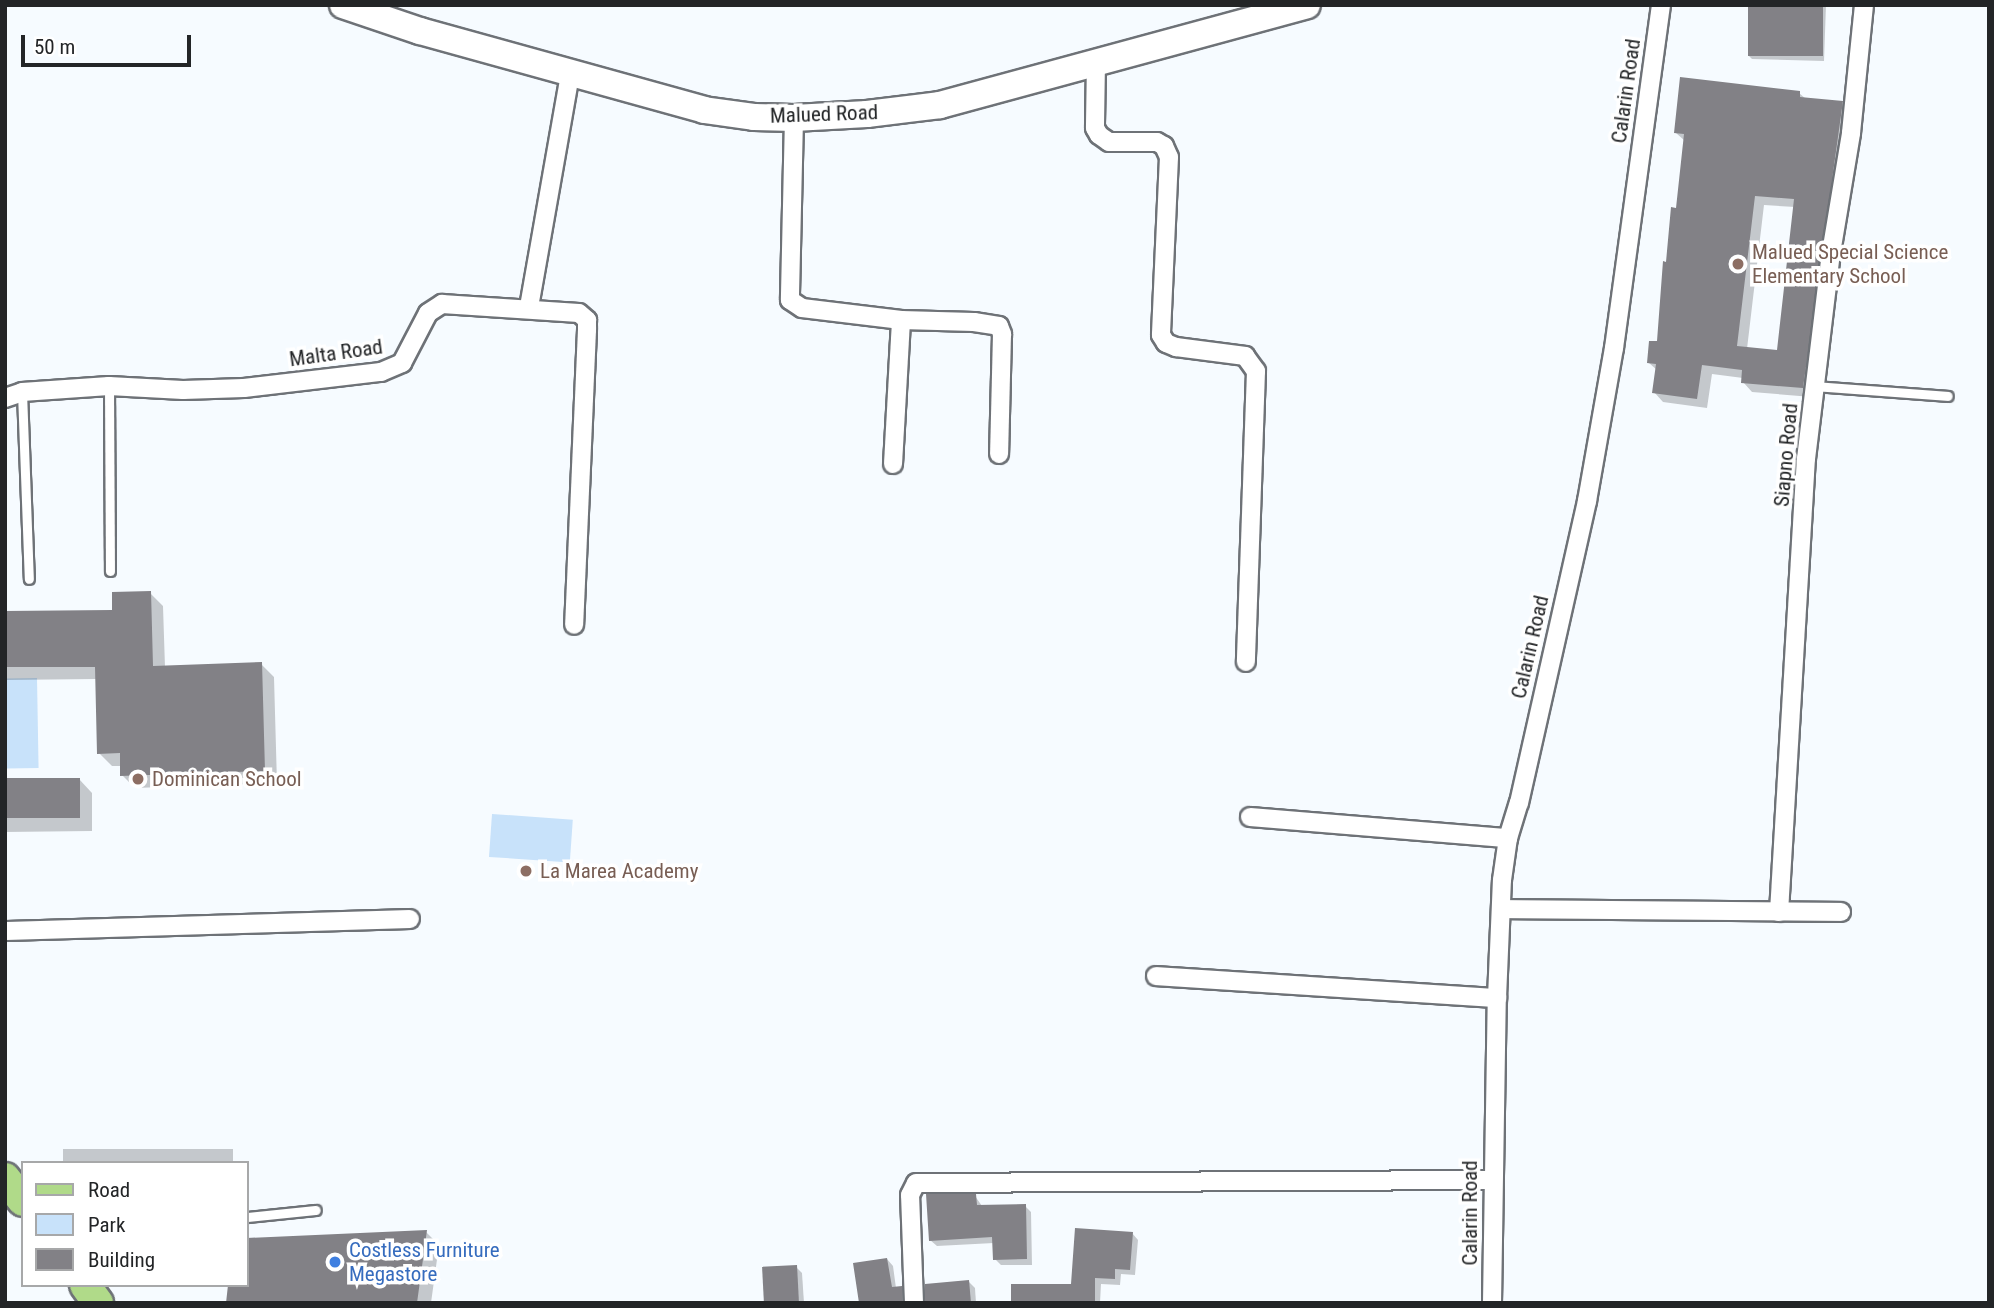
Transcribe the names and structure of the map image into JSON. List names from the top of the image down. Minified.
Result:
{"streets":{"street":["Calarin Road","Malued Road","Malta Road","Siapno Road"]},"places":["Malued Special Science Elementary School","Dominican School","La Marea Academy","Costless Furniture Megastore"],"legend":["Road","Park","Building"],"scale_bar":"50 m"}
